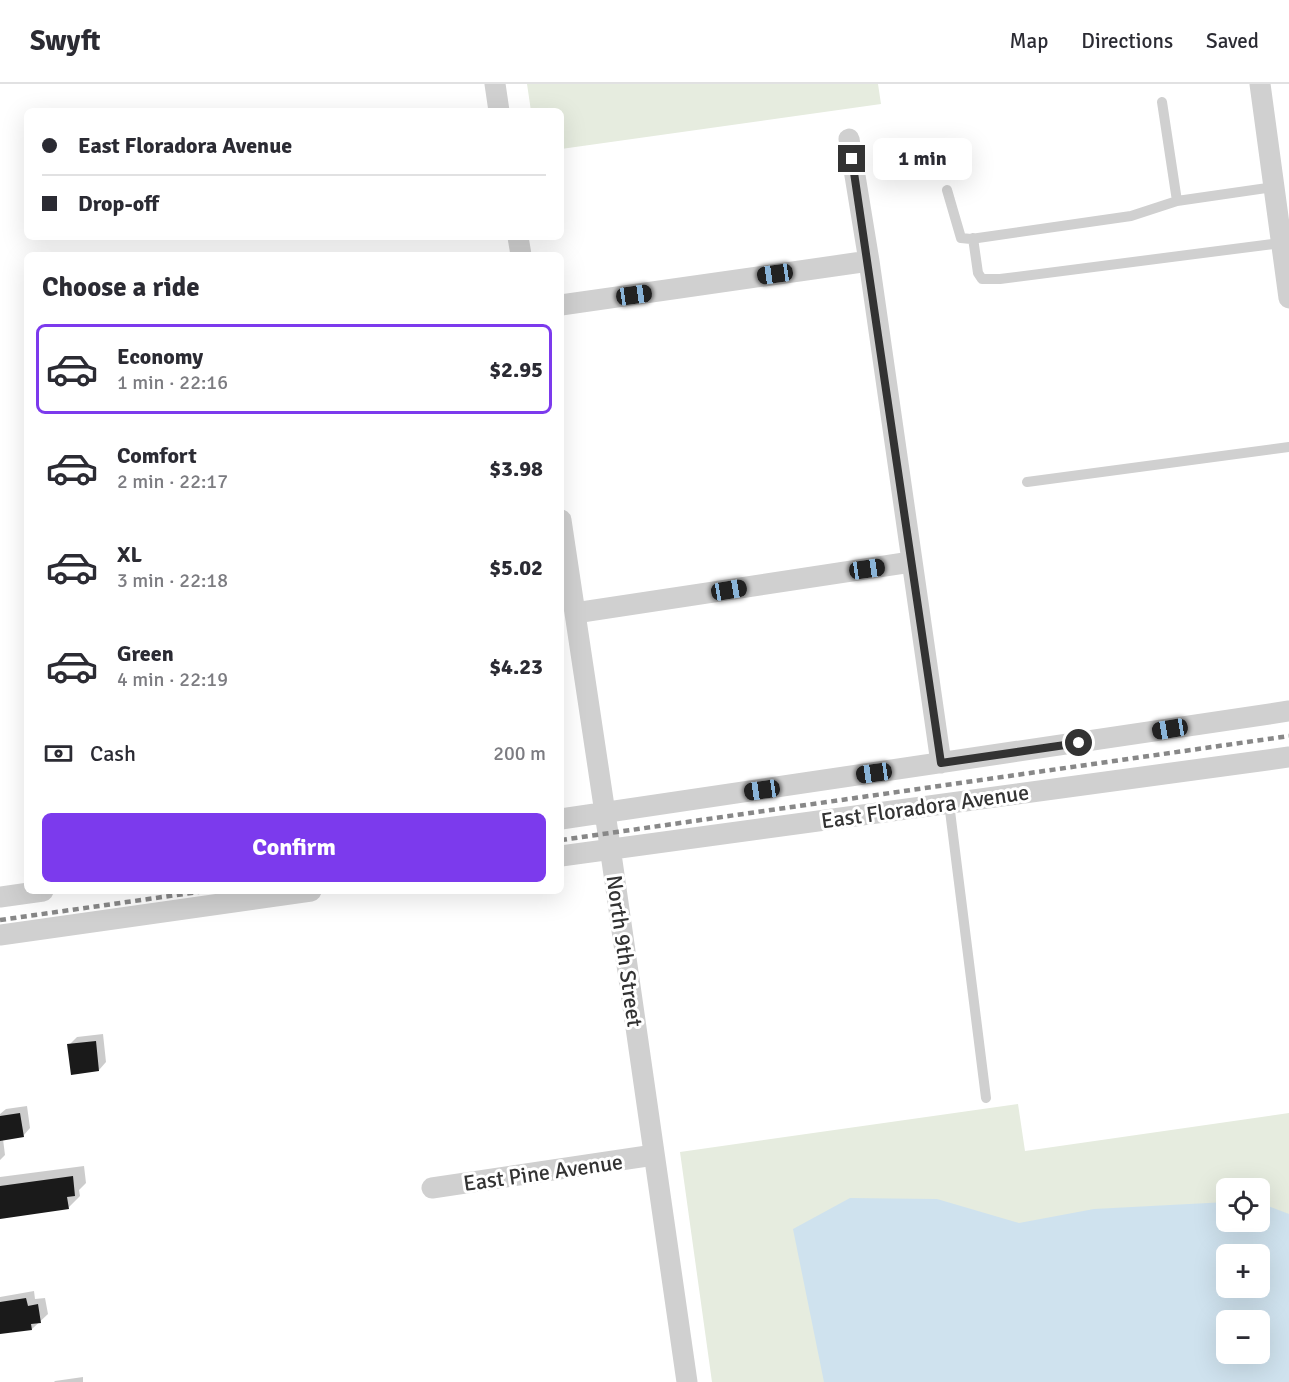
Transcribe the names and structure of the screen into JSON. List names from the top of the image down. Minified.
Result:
{"streets":{"street":["East Floradora Avenue","North 9th Street","East Pine Avenue"]},"crossings":[["East Floradora Avenue","North 9th Street"],["North 9th Street","East Pine Avenue"]],"page":{"header":"Swyft","nav":["Map","Directions","Saved"],"banner":["East Floradora Avenue","Drop-off"],"bubble":"1 min","heading":"Choose a ride","list":[{"name":"Economy","note":"1 min · 22:16","value":"$2.95"},{"name":"Comfort","note":"2 min · 22:17","value":"$3.98"},{"name":"XL","note":"3 min · 22:18","value":"$5.02"},{"name":"Green","note":"4 min · 22:19","value":"$4.23"}],"pay":["Cash","200 m"],"buttons":"Confirm","map_buttons":["+","−"]}}
